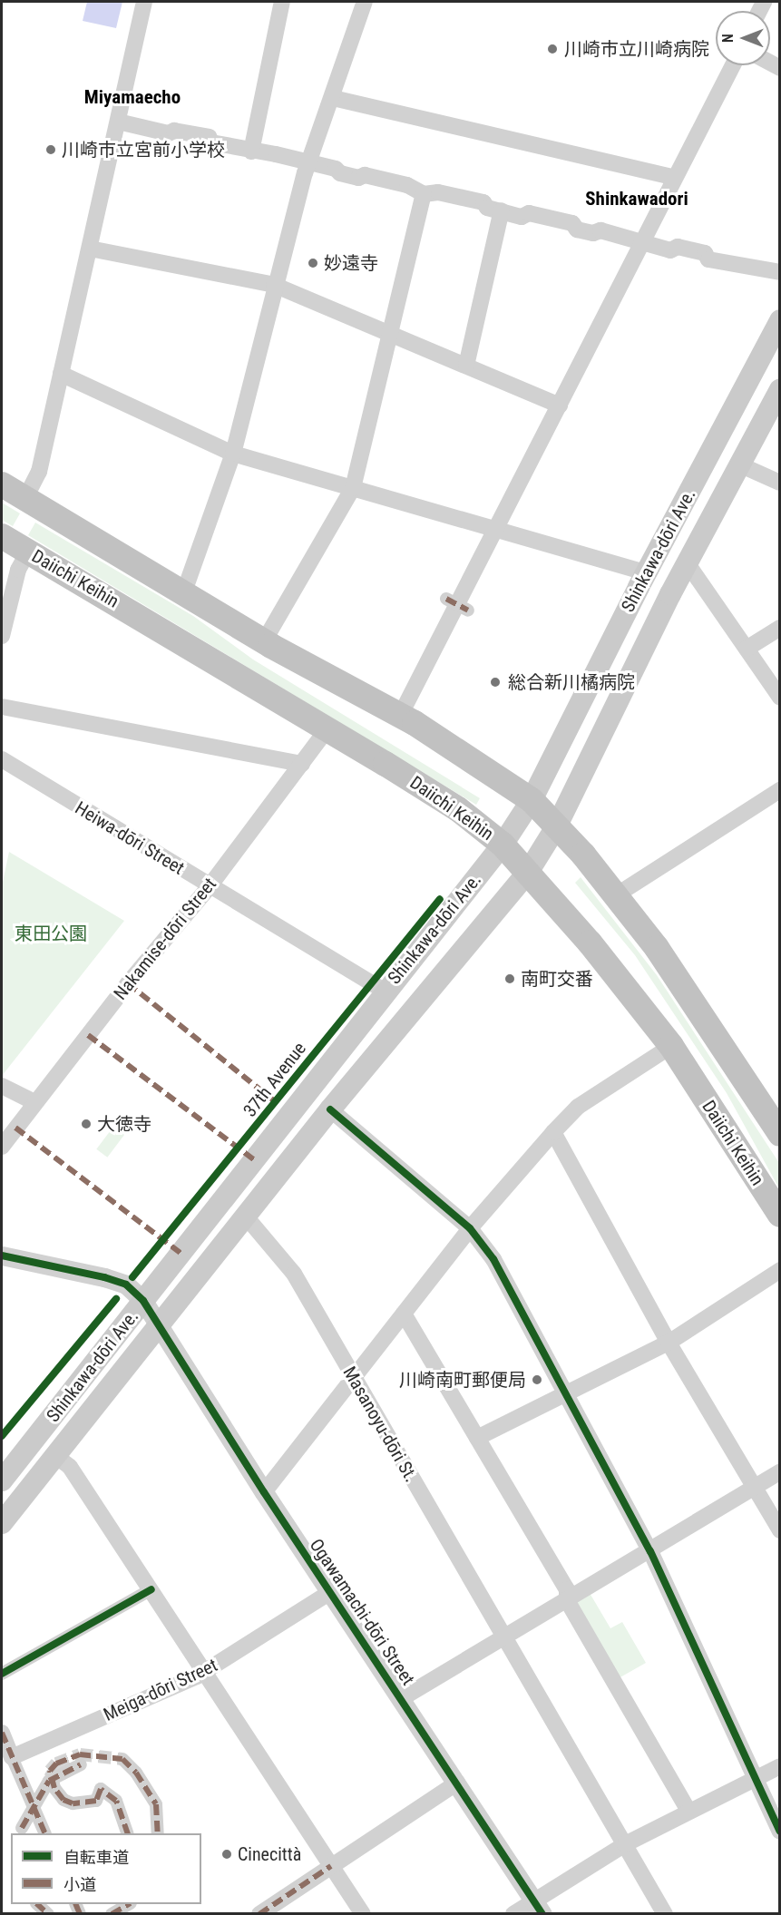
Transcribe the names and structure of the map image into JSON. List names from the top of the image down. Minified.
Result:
{"streets":{"highway":["Daiichi Keihin"],"main road":["Shinkawa-dōri Ave."],"street":["Heiwa-dōri Street","Nakamise-dōri Street","Masanoyu-dōri St.","Ogawamachi-dōri Street","Meiga-dōri Street"],"cycle path":["37th Avenue"]},"crossings":[["Shinkawa-dōri Ave.","Daiichi Keihin"],["Shinkawa-dōri Ave.","Heiwa-dōri Street"],["Shinkawa-dōri Ave.","Masanoyu-dōri St."],["Shinkawa-dōri Ave.","Ogawamachi-dōri Street"],["Daiichi Keihin","Nakamise-dōri Street"],["Heiwa-dōri Street","Nakamise-dōri Street"],["Ogawamachi-dōri Street","Meiga-dōri Street"]],"districts":["Miyamaecho","Shinkawadori"],"parks":["東田公園"],"places":["川崎市立川崎病院","川崎市立宮前小学校","妙遠寺","総合新川橘病院","南町交番","大徳寺","川崎南町郵便局","Cinecittà"],"legend":["自転車道","小道"],"north":"left"}
